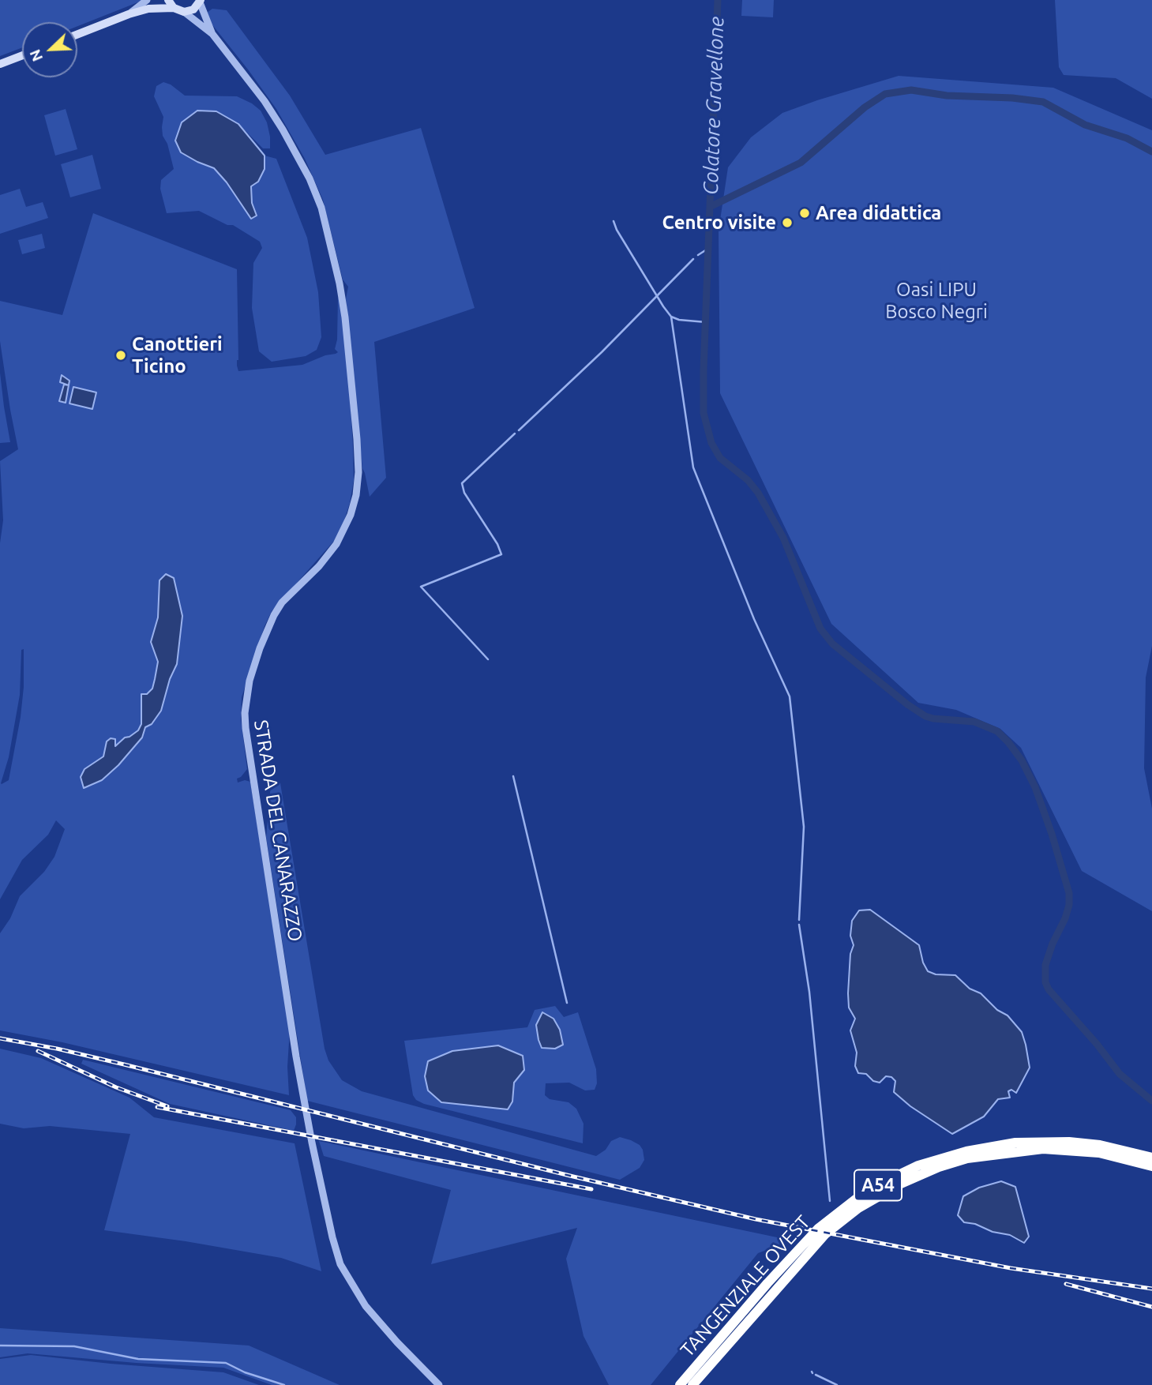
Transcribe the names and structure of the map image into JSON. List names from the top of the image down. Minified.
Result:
{"streets":{"highway":["A54","TANGENZIALE OVEST"],"street":["STRADA DEL CANARAZZO"]},"water":["Colatore Gravellone"],"parks":["Oasi LIPU Bosco Negri"],"places":["Area didattica","Centro visite","Canottieri Ticino"],"north":"bottom left"}
